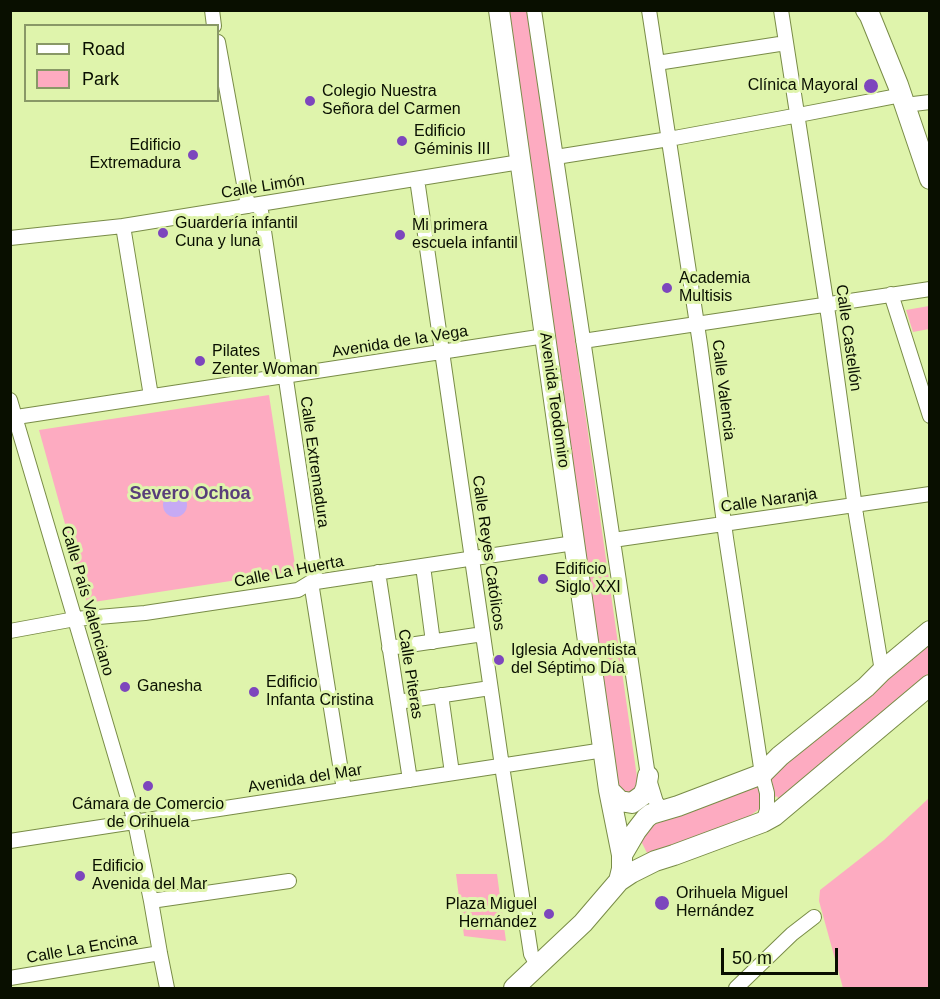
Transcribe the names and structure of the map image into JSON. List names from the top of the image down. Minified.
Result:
{"streets":{"street":["Calle Limón","Calle Castellón","Avenida de la Vega","Calle Valencia","Avenida Teodomiro","Calle Extremadura","Calle Naranja","Calle Reyes Católicos","Calle La Huerta","Calle País Valenciano","Calle Piteras","Avenida del Mar","Calle La Encina"]},"crossings":[["Calle Limón","Avenida Teodomiro"],["Calle Limón","Calle Extremadura"],["Calle Limón","Calle Reyes Católicos"],["Calle Castellón","Calle Naranja"],["Avenida de la Vega","Avenida Teodomiro"],["Avenida de la Vega","Calle Extremadura"],["Avenida de la Vega","Calle Reyes Católicos"],["Avenida de la Vega","Calle País Valenciano"],["Calle Valencia","Calle Naranja"],["Avenida Teodomiro","Calle La Huerta"],["Avenida Teodomiro","Avenida del Mar"],["Calle Extremadura","Calle La Huerta"],["Calle Extremadura","Avenida del Mar"],["Calle Reyes Católicos","Calle La Huerta"],["Calle Reyes Católicos","Avenida del Mar"],["Calle La Huerta","Calle País Valenciano"],["Calle La Huerta","Calle Piteras"],["Calle País Valenciano","Avenida del Mar"],["Calle País Valenciano","Calle La Encina"],["Calle Piteras","Avenida del Mar"]],"districts":["Severo Ochoa"],"places":["Clínica Mayoral","Colegio Nuestra Señora del Carmen","Edificio Géminis III","Edificio Extremadura","Guardería infantil Cuna y luna","Mi primera escuela infantil","Academia Multisis","Pilates Zenter Woman","Edificio Siglo XXI","Iglesia Adventista del Séptimo Día","Ganesha","Edificio Infanta Cristina","Cámara de Comercio de Orihuela","Edificio Avenida del Mar","Orihuela Miguel Hernández","Plaza Miguel Hernández"],"legend":["Road","Park"],"scale_bar":"50 m"}
